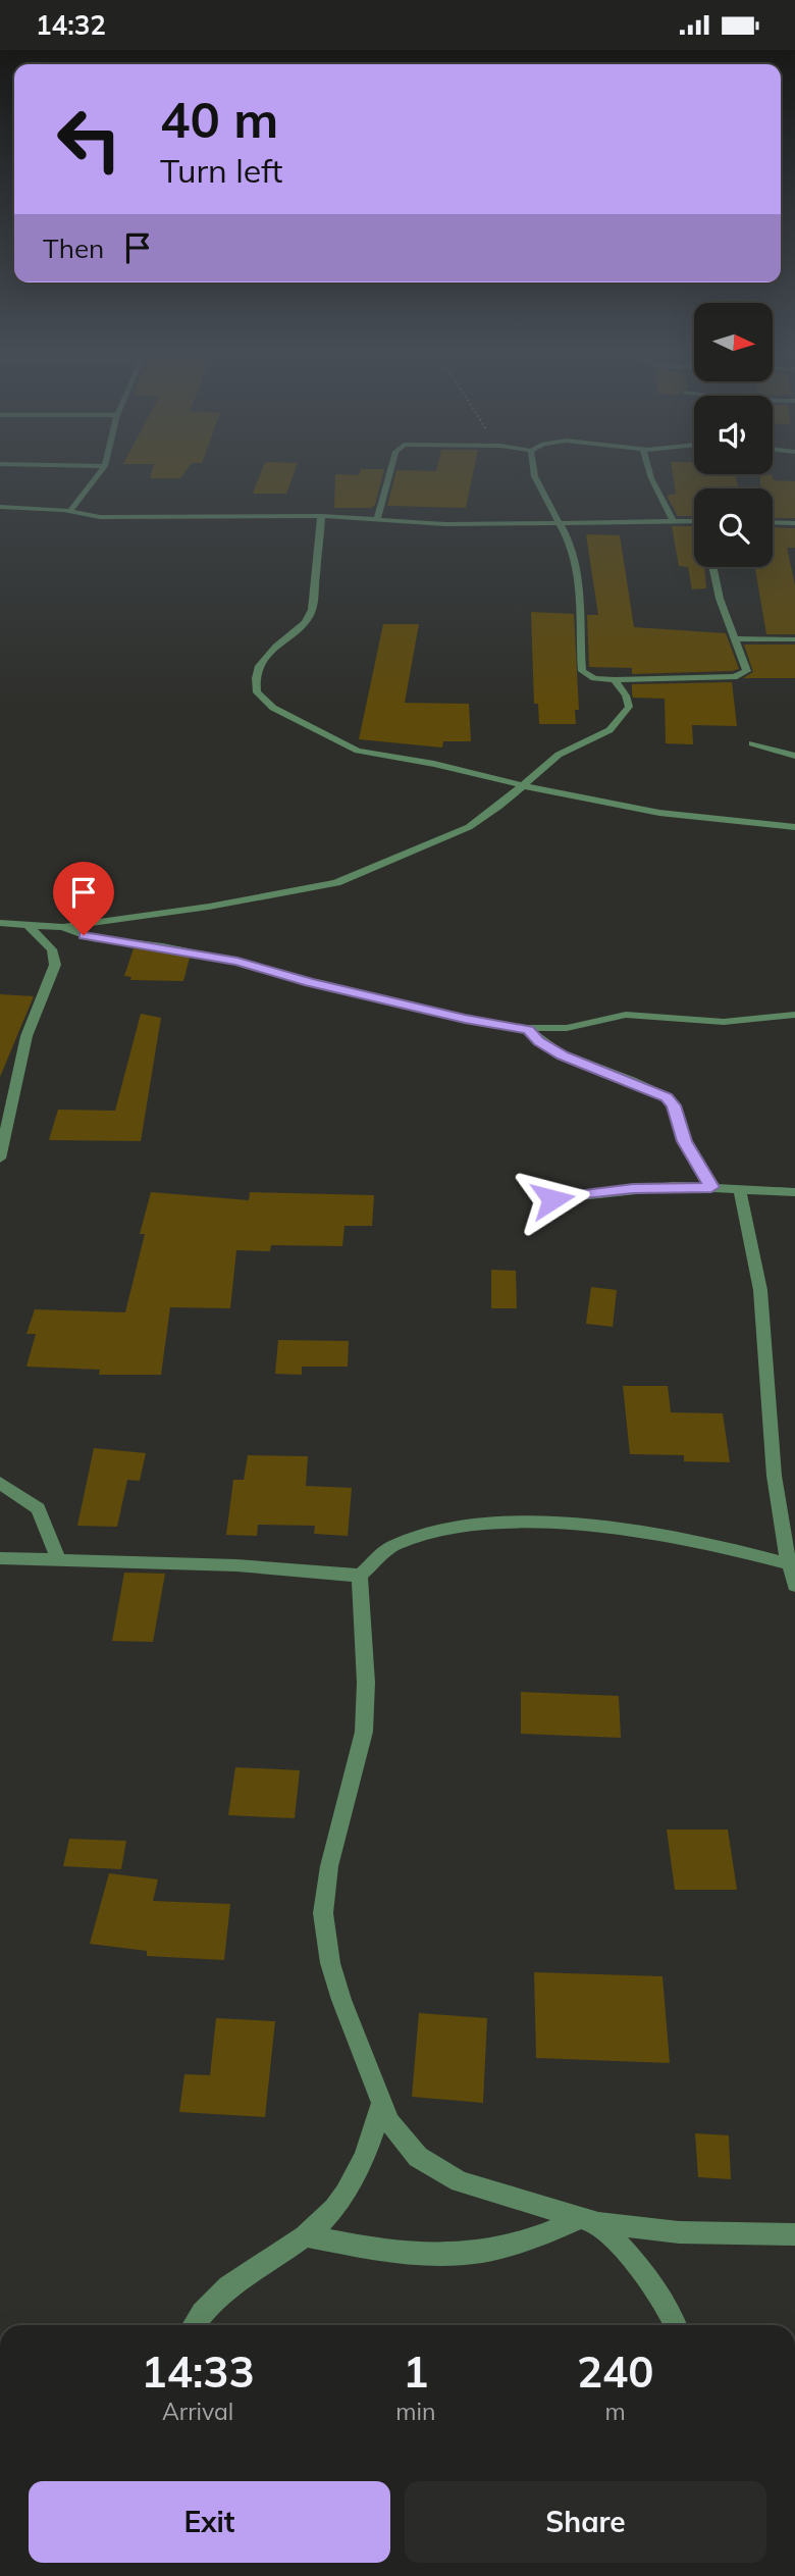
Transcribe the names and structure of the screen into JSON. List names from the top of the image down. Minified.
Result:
{"north":"right","page":{"status":"14:32","turn":["40 m","Turn left"],"then":"Then","eta":["14:33","Arrival","1","min","240","m"],"buttons":["Exit","Share"]}}
